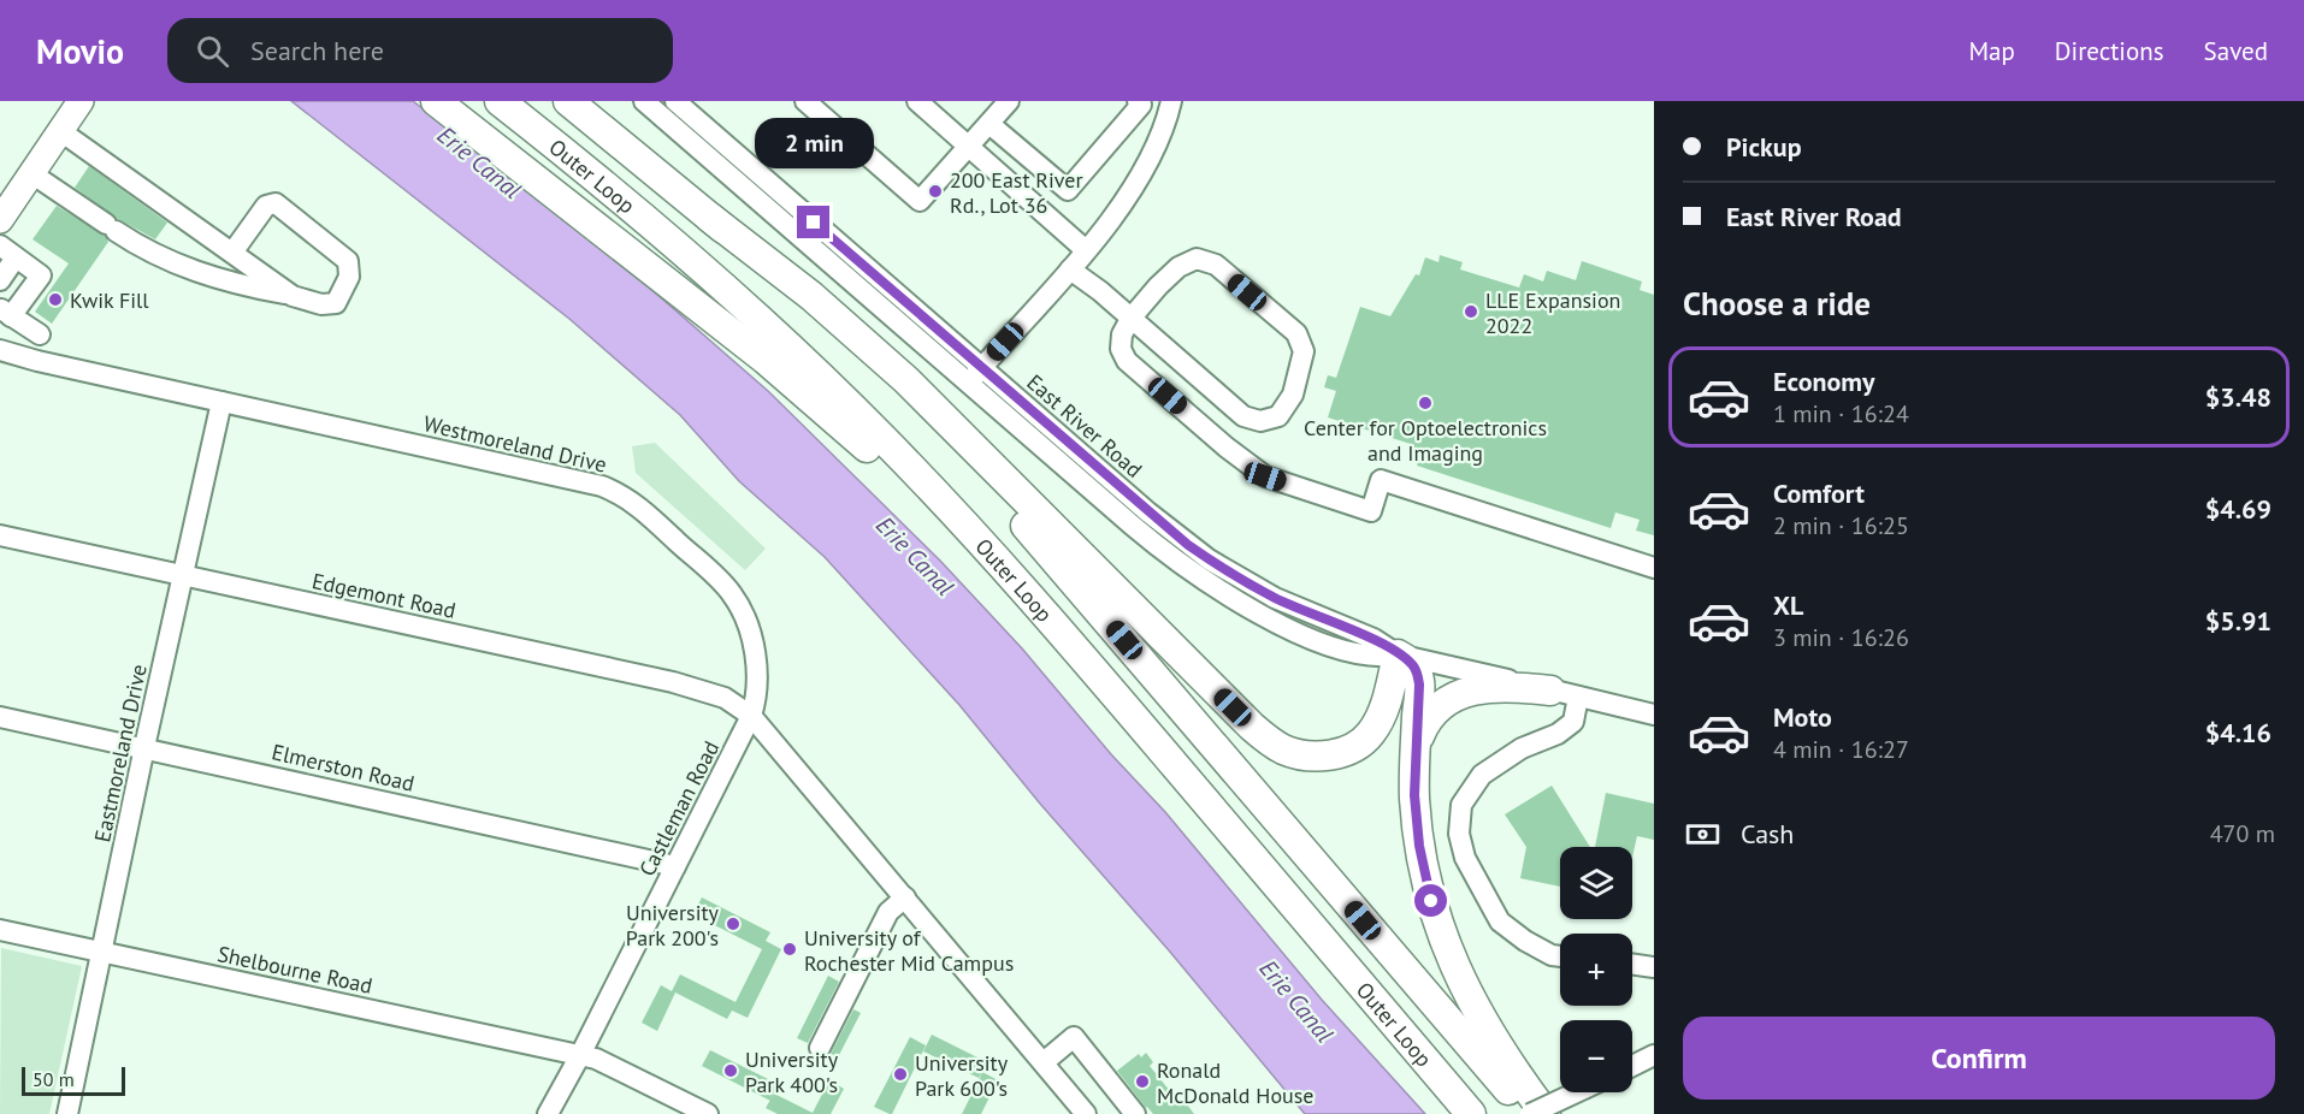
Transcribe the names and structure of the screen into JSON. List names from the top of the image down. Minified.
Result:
{"streets":{"highway":["Outer Loop"],"street":["East River Road","Westmoreland Drive","Edgemont Road","Eastmoreland Drive","Elmerston Road","Castleman Road","Shelbourne Road"]},"crossings":[["Westmoreland Drive","Edgemont Road"],["Westmoreland Drive","Eastmoreland Drive"],["Westmoreland Drive","Castleman Road"],["Edgemont Road","Eastmoreland Drive"],["Edgemont Road","Castleman Road"],["Eastmoreland Drive","Elmerston Road"],["Eastmoreland Drive","Shelbourne Road"],["Elmerston Road","Castleman Road"],["Castleman Road","Shelbourne Road"]],"water":["Erie Canal"],"places":["200 East River Rd., Lot 36","Kwik Fill","LLE Expansion 2022","Center for Optoelectronics and Imaging","University Park 200's","University of Rochester Mid Campus","University Park 400's","University Park 600's","Ronald McDonald House"],"scale_bar":"50 m","page":{"header":"Movio","search":"Search here","nav":["Map","Directions","Saved"],"banner":["Pickup","East River Road"],"bubble":"2 min","heading":"Choose a ride","list":[{"name":"Economy","note":"1 min · 16:24","value":"$3.48"},{"name":"Comfort","note":"2 min · 16:25","value":"$4.69"},{"name":"XL","note":"3 min · 16:26","value":"$5.91"},{"name":"Moto","note":"4 min · 16:27","value":"$4.16"}],"pay":["Cash","470 m"],"map_buttons":["+","−"],"buttons":"Confirm","scale":"50 m"}}
